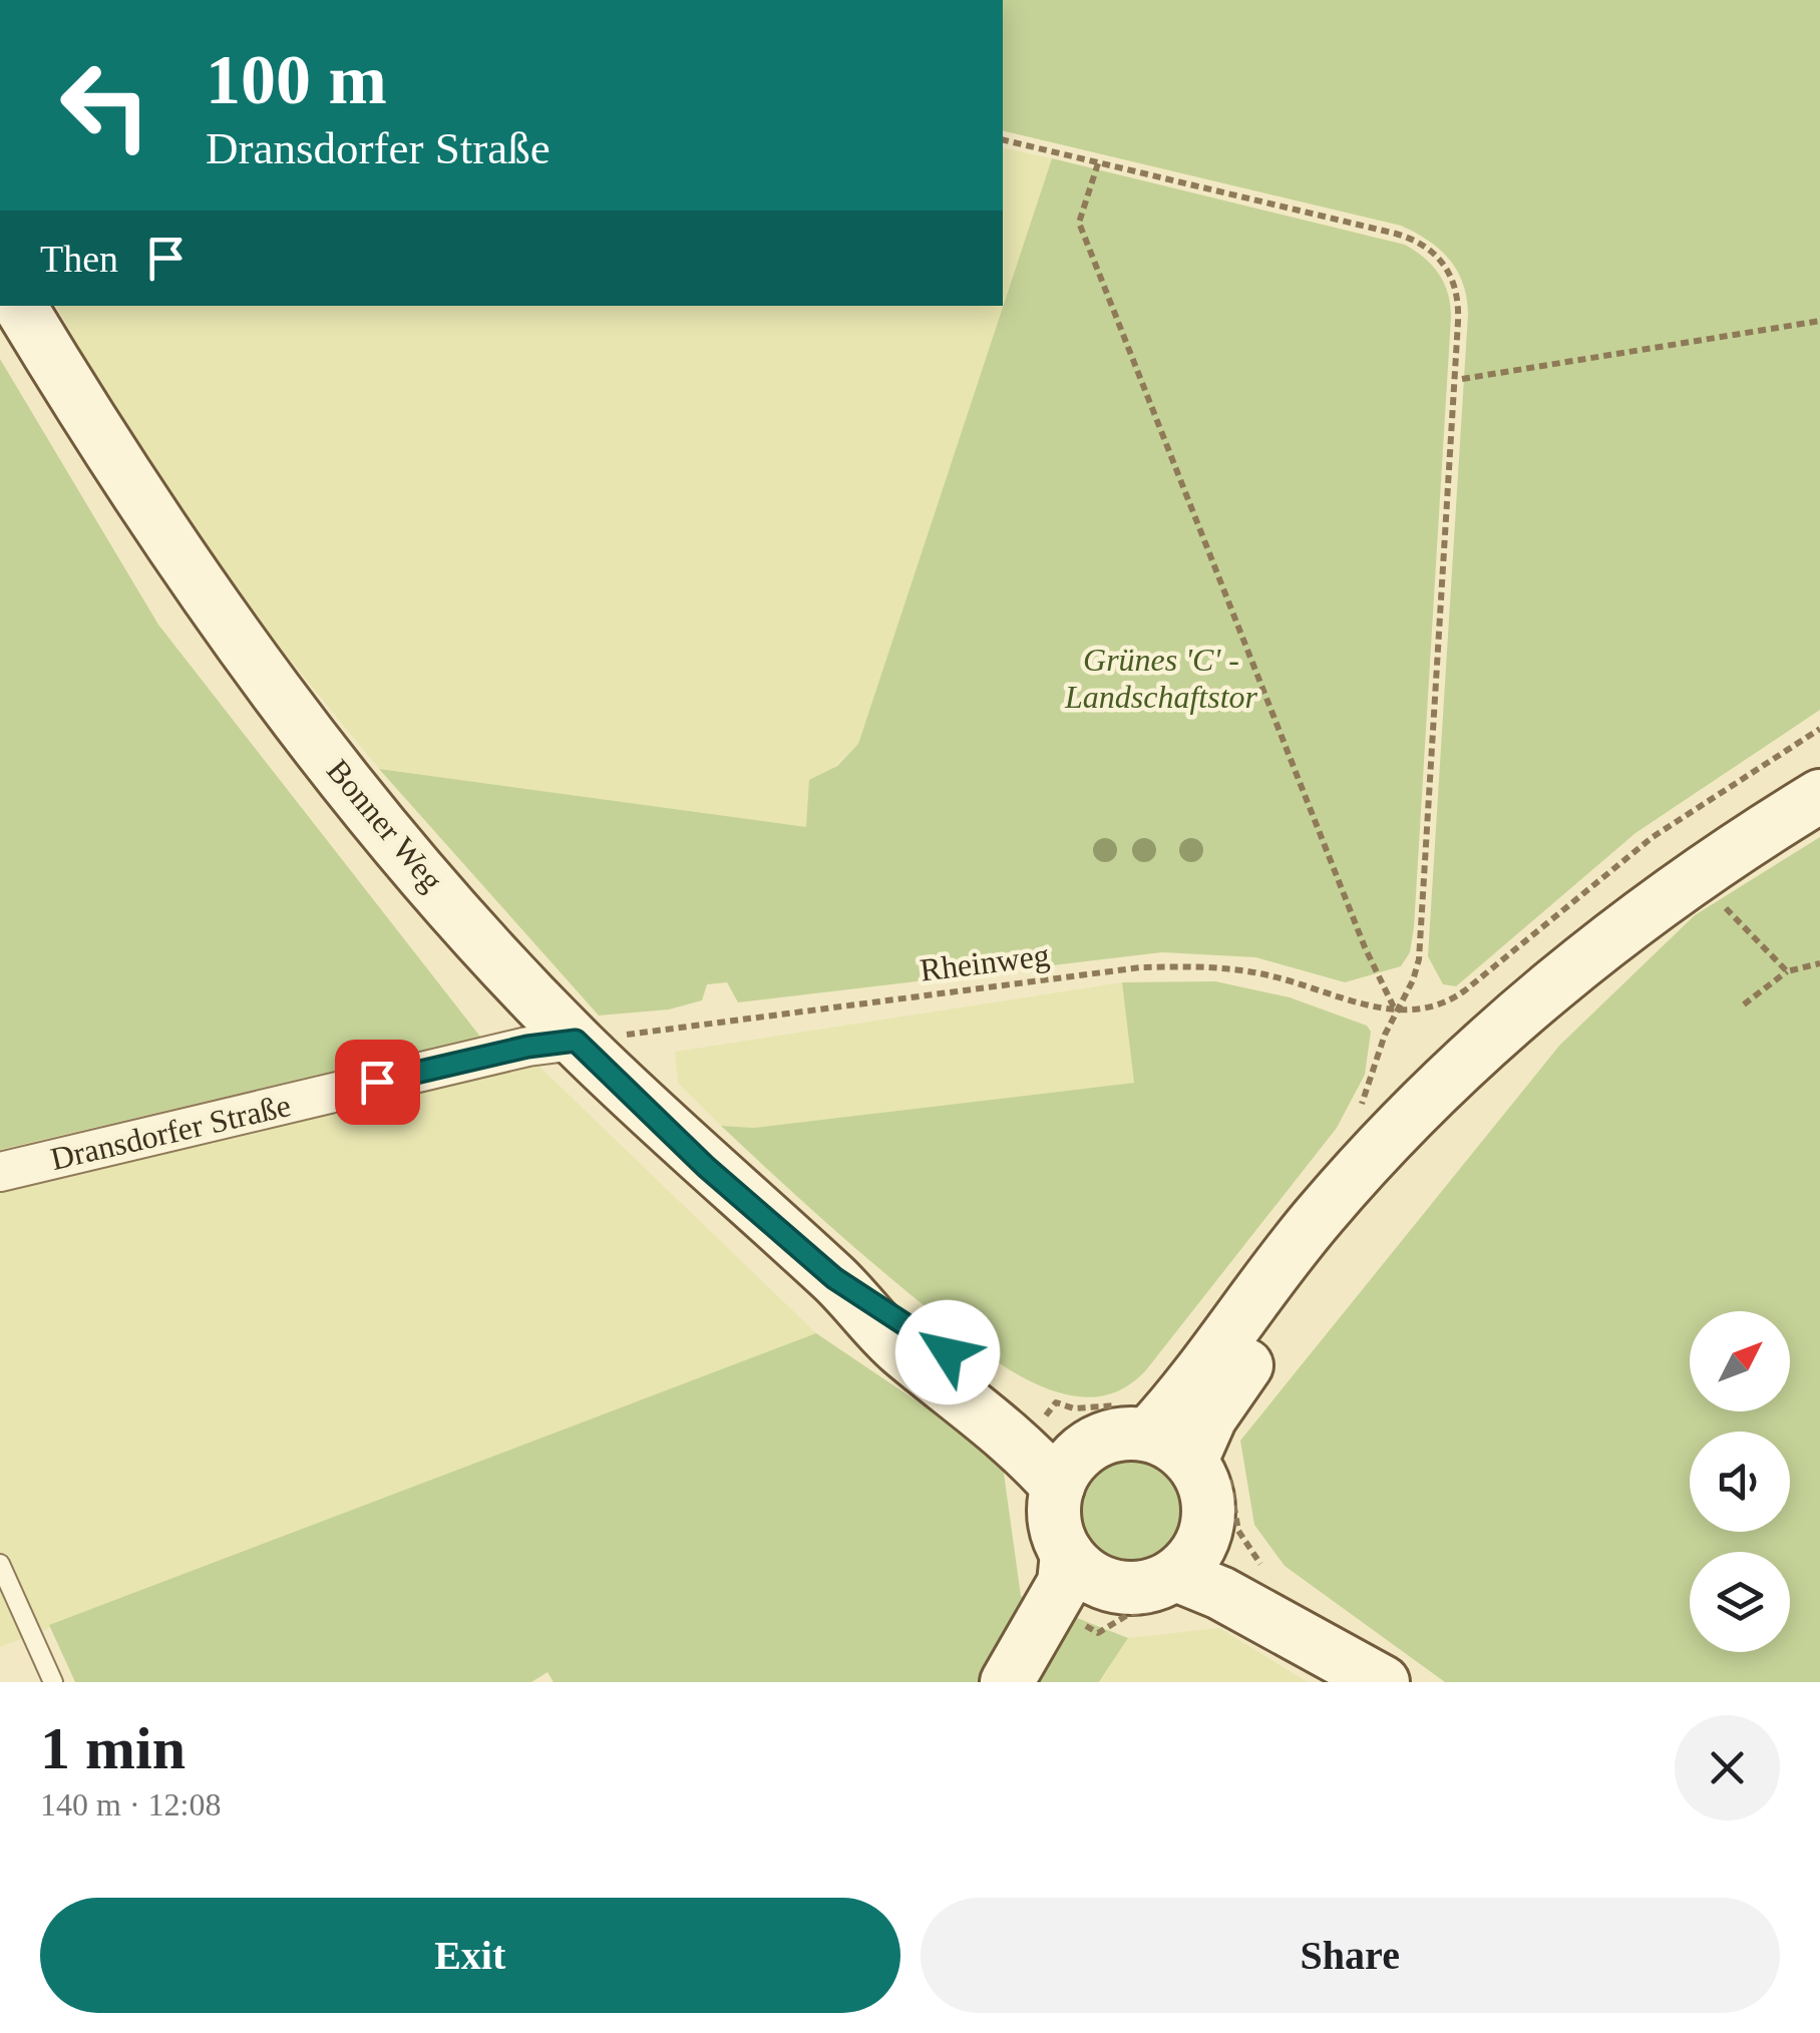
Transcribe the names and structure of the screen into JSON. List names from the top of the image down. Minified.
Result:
{"streets":{"street":["Bonner Weg","Dransdorfer Straße"],"path":["Rheinweg"]},"crossings":[["Bonner Weg","Rheinweg"],["Bonner Weg","Dransdorfer Straße"],["Rheinweg","Dransdorfer Straße"]],"parks":["Grünes 'C' - Landschaftstor"],"north":"top right","page":{"turn":["100 m","Dransdorfer Straße"],"then":"Then","heading":["1 min","140 m · 12:08"],"buttons":["Exit","Share"]}}
